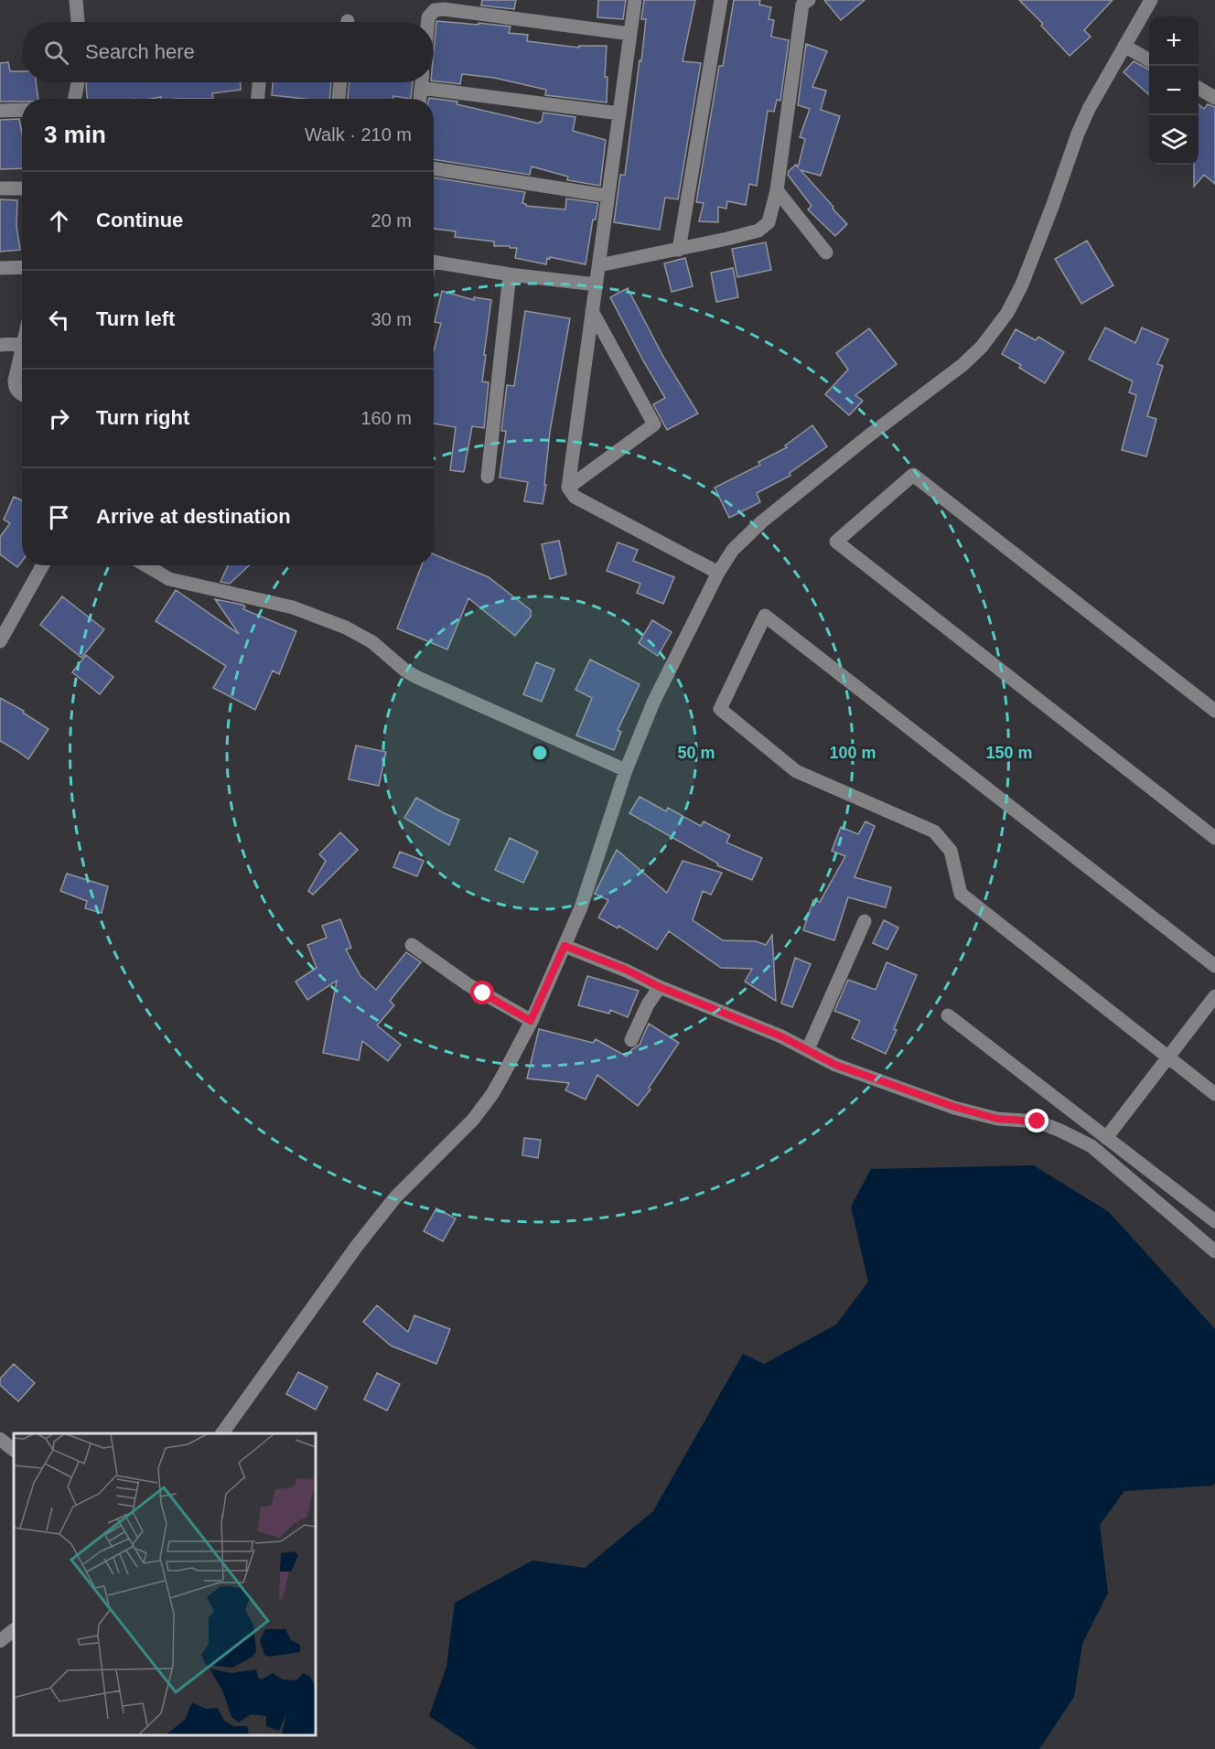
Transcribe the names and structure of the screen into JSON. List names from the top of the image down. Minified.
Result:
{"page":{"map_buttons":["+","−"],"search":"Search here","heading":["3 min","Walk · 210 m"],"list":[["Continue","20 m"],["Turn left","30 m"],["Turn right","160 m"],"Arrive at destination"]},"rings":["50 m","100 m","150 m"]}
